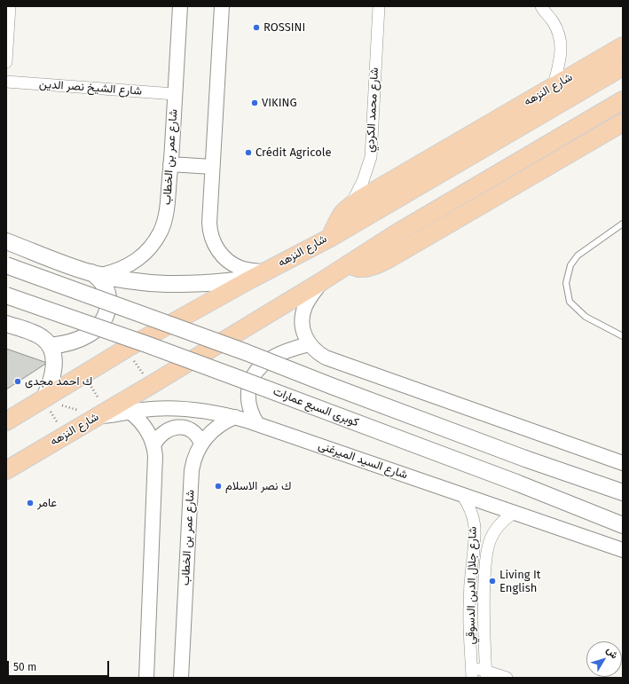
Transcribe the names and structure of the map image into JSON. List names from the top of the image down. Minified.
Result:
{"streets":{"main road":["شارع النزهه","كوبرى السبع عمارات"],"street":["شارع الشيخ نصر الدين","شارع محمد الكردي","شارع عمر بن الخطاب","شارع السيد الميرغنى","شارع جلال الدين الدسوقي"]},"crossings":[["شارع الشيخ نصر الدين","شارع عمر بن الخطاب"],["شارع النزهه","شارع محمد الكردي"],["شارع النزهه","شارع السيد الميرغنى"],["شارع عمر بن الخطاب","شارع السيد الميرغنى"],["شارع السيد الميرغنى","شارع جلال الدين الدسوقي"]],"places":["ROSSINI","VIKING","Crédit Agricole","ك احمد مجدى","ك نصر الاسلام","عامر","Living It English"],"scale_bar":"50 m","north":"top right"}
